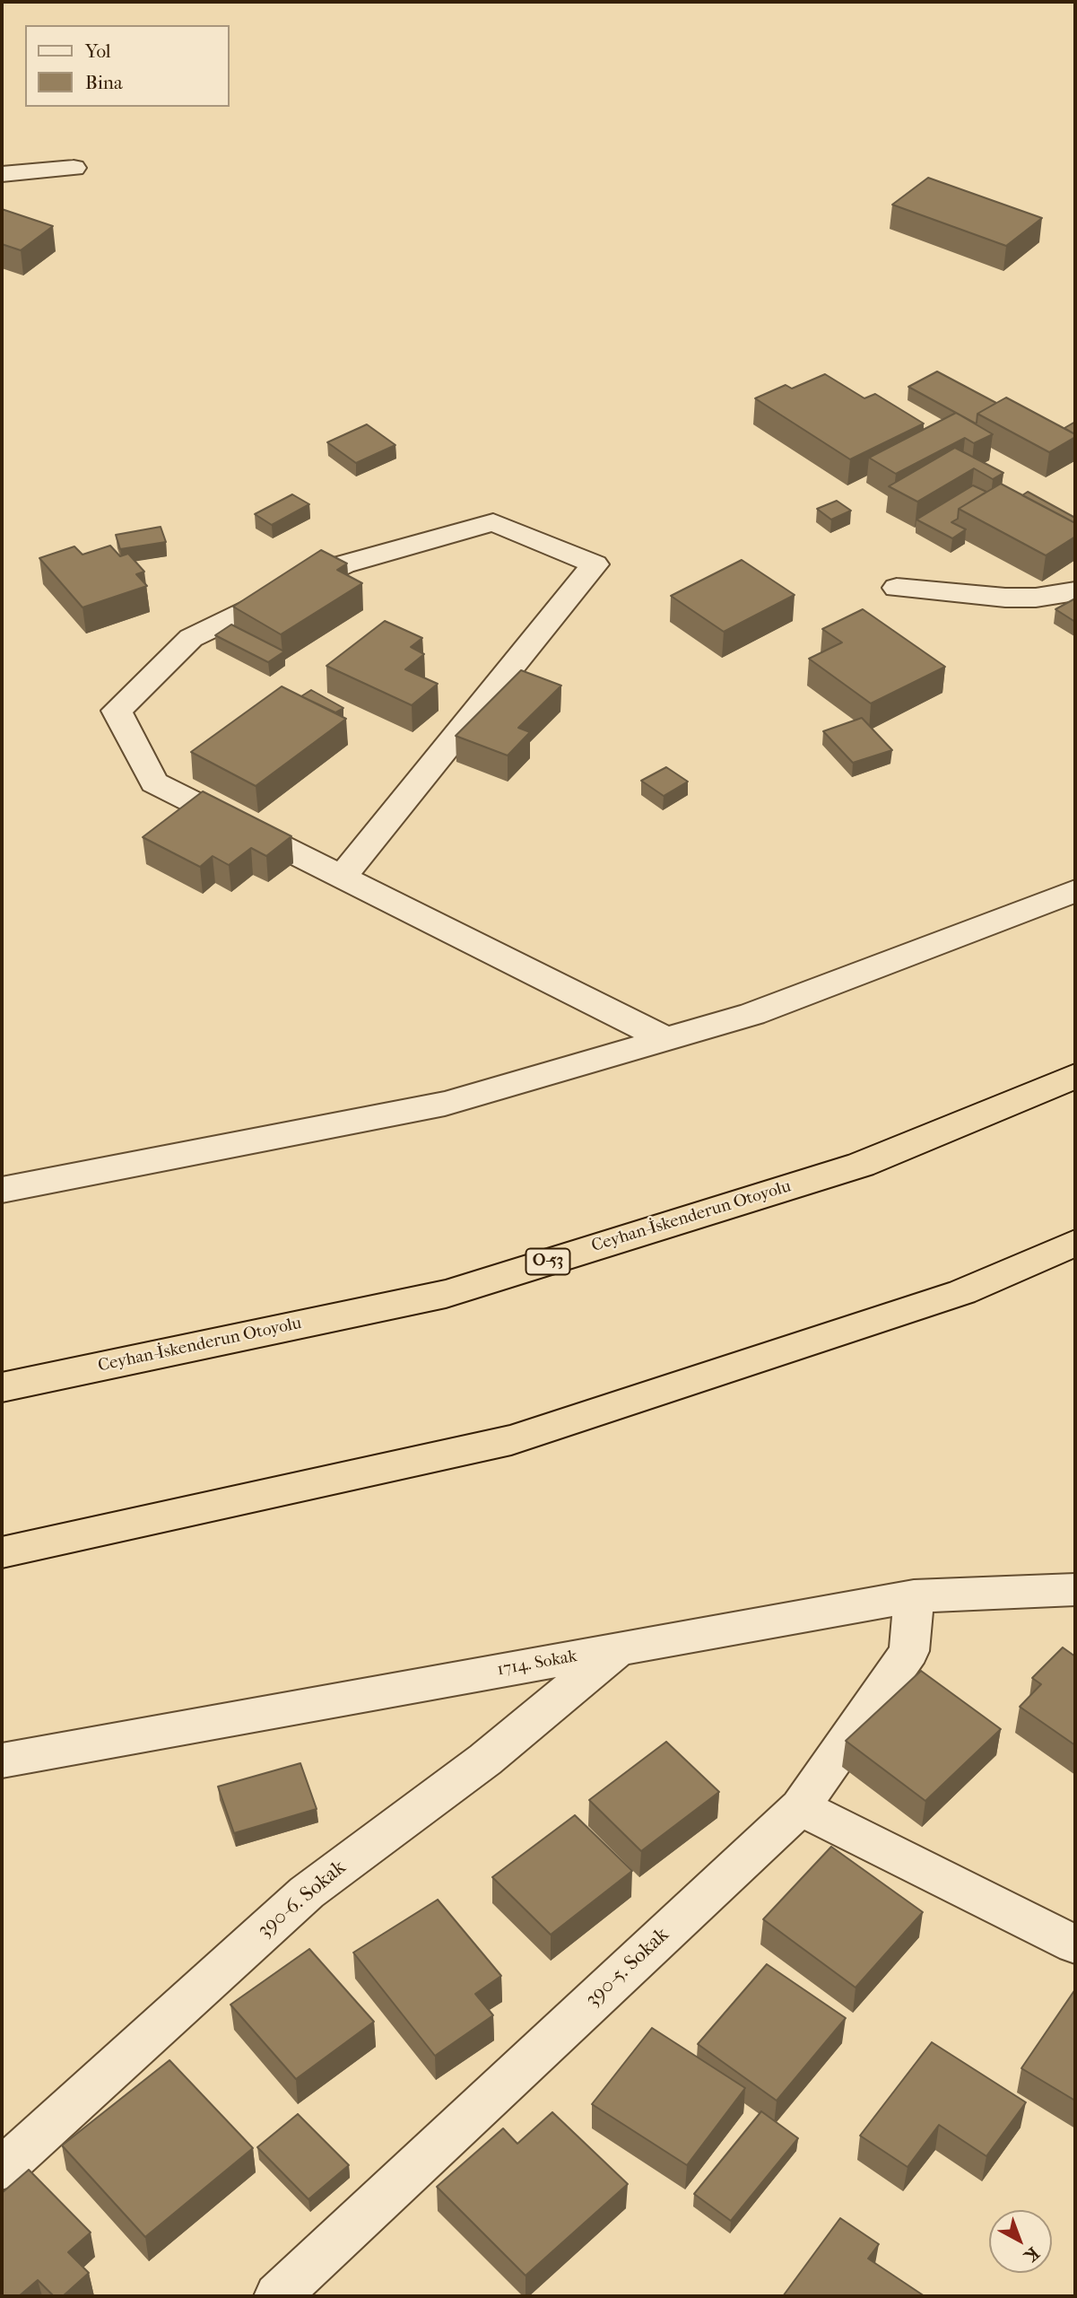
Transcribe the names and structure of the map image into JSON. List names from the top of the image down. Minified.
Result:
{"streets":{"highway":["Ceyhan-İskenderun Otoyolu","O-53"],"street":["1714. Sokak","390-6. Sokak","390-5. Sokak"]},"crossings":[["1714. Sokak","390-6. Sokak"],["1714. Sokak","390-5. Sokak"]],"legend":["Yol","Bina"],"north":"bottom right"}
